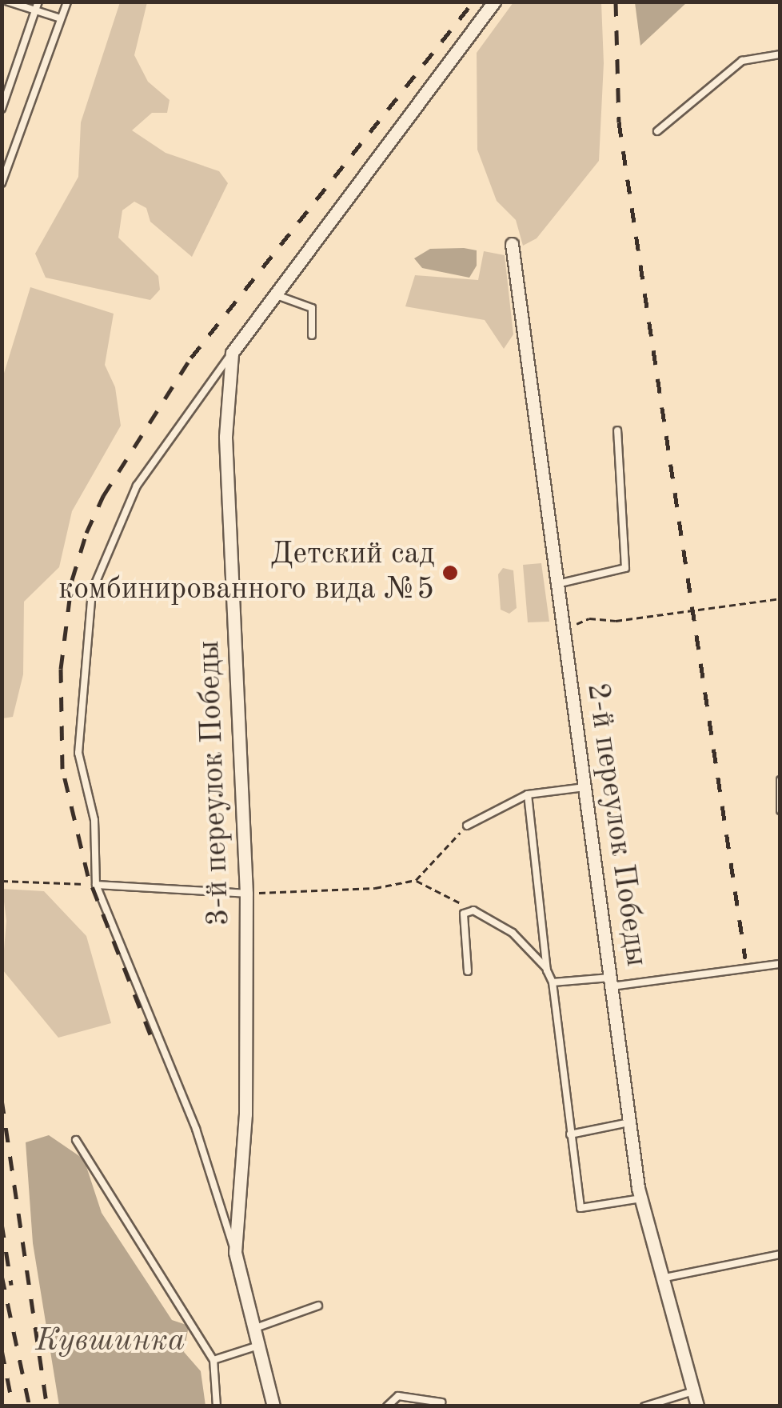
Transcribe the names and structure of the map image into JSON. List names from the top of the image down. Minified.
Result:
{"streets":{"street":["3-й переулок Победы","2-й переулок Победы"]},"water":["Кувшинка"],"places":["Детский сад комбинированного вида №5"]}
